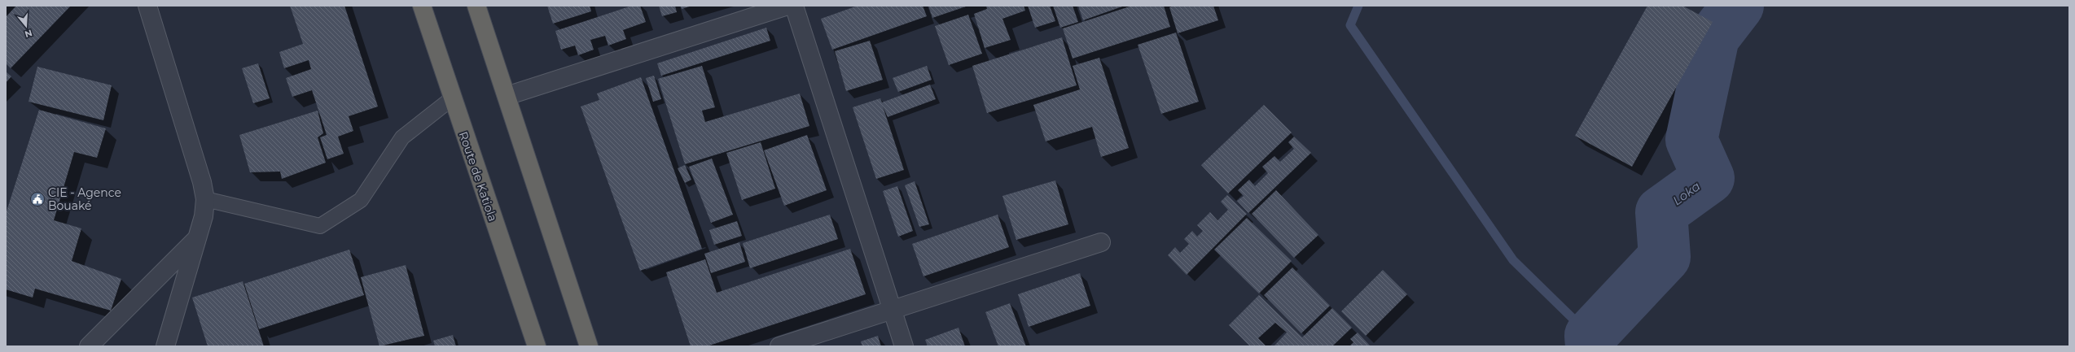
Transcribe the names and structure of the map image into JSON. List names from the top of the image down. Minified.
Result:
{"streets":{"highway":["Route de Katiola"]},"water":["Loka"],"places":{"public building":["CIE - Agence Bouaké"]},"north":"bottom"}
